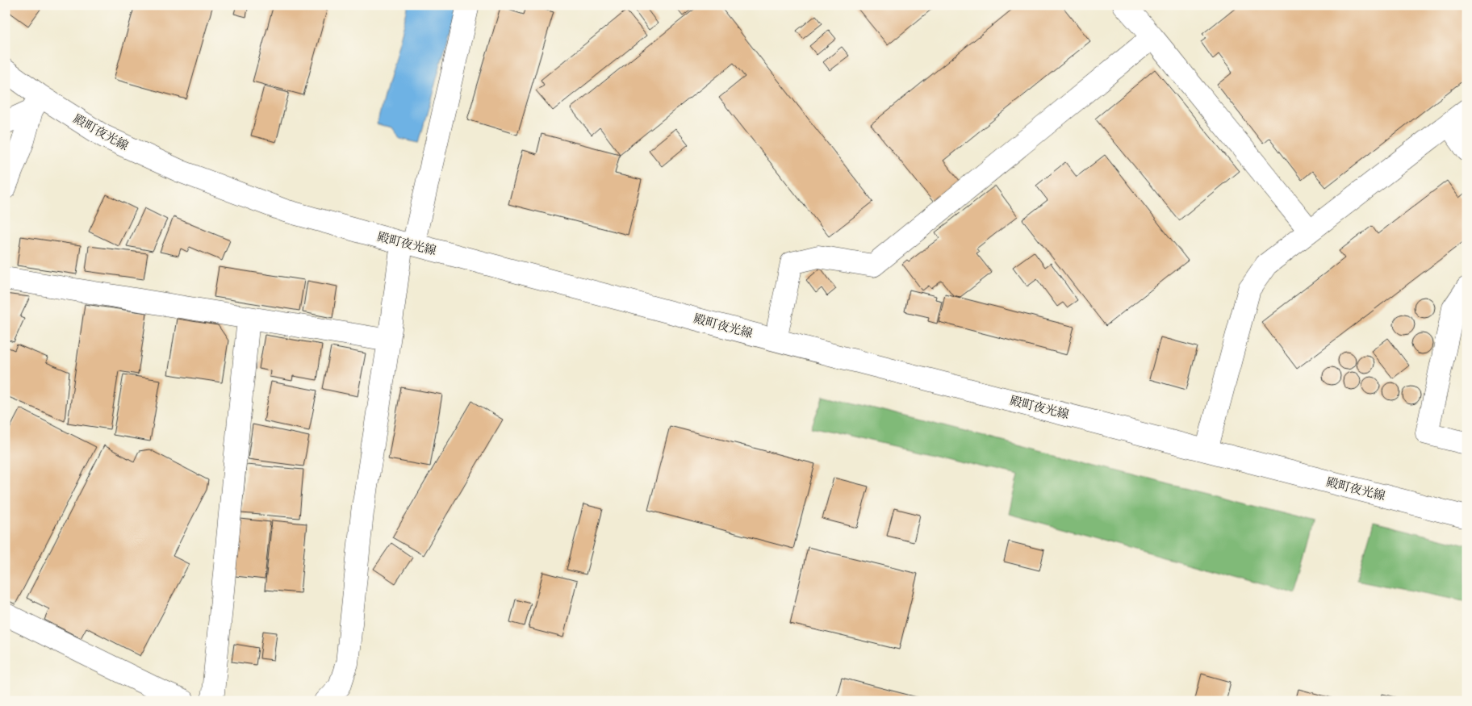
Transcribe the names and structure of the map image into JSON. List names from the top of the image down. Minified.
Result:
{"streets":{"street":["殿町夜光線"]}}
